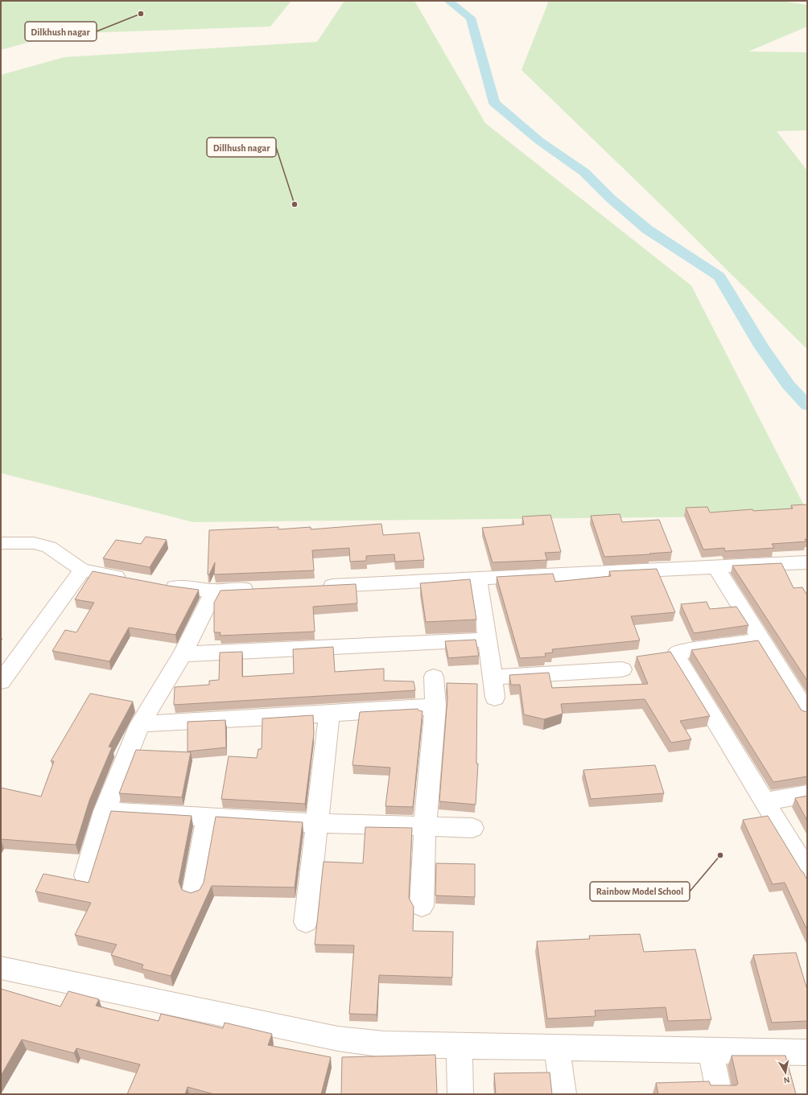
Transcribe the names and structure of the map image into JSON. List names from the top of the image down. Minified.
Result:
{"places":["Dilkhush nagar","Dillhush nagar","Rainbow Model School"],"north":"bottom"}
